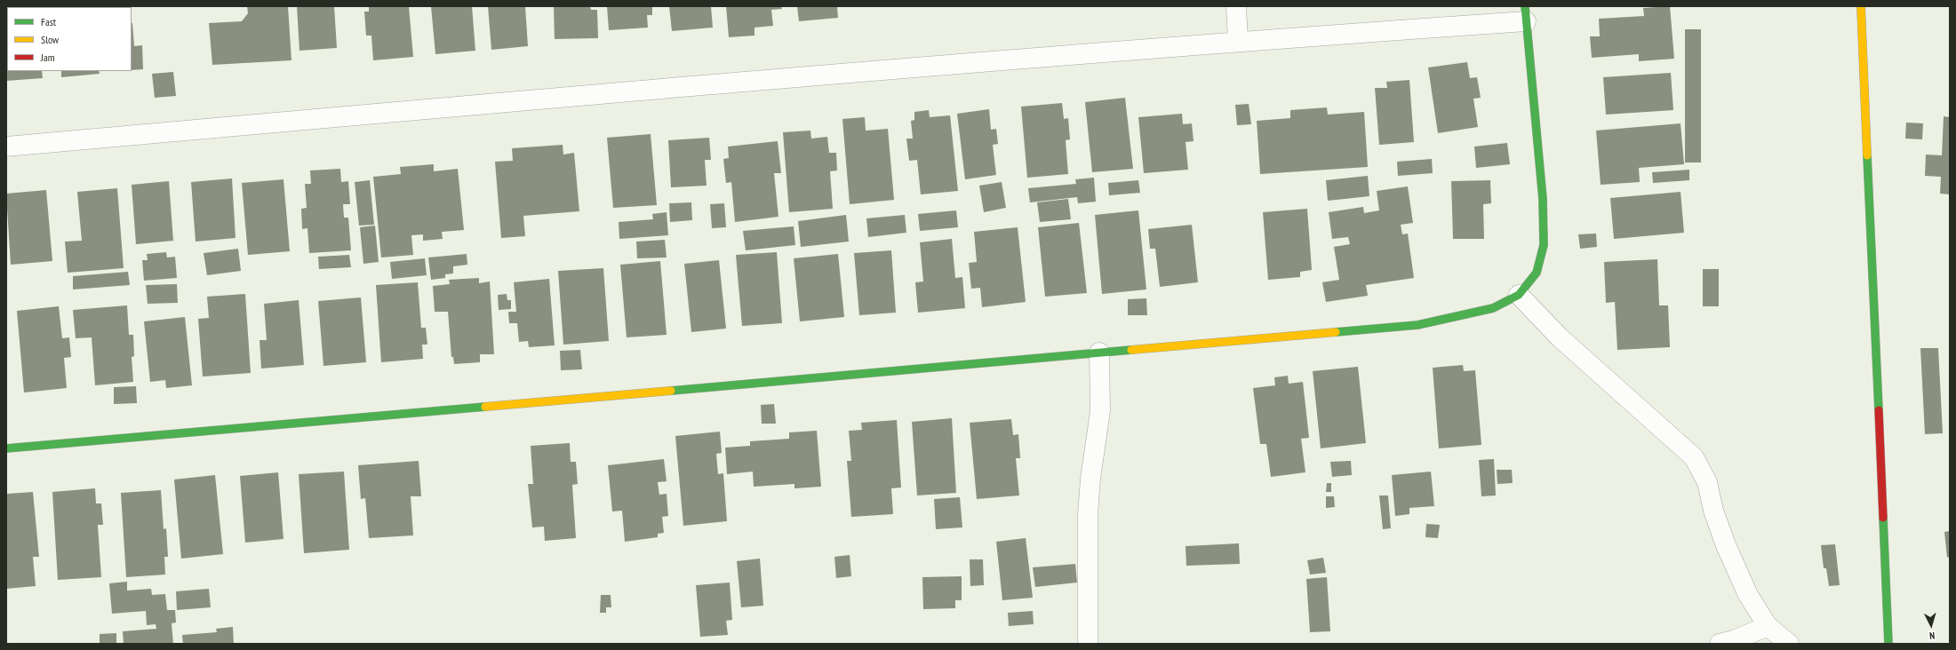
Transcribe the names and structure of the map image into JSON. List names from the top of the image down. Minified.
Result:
{"legend":["Fast","Slow","Jam"],"north":"bottom"}
